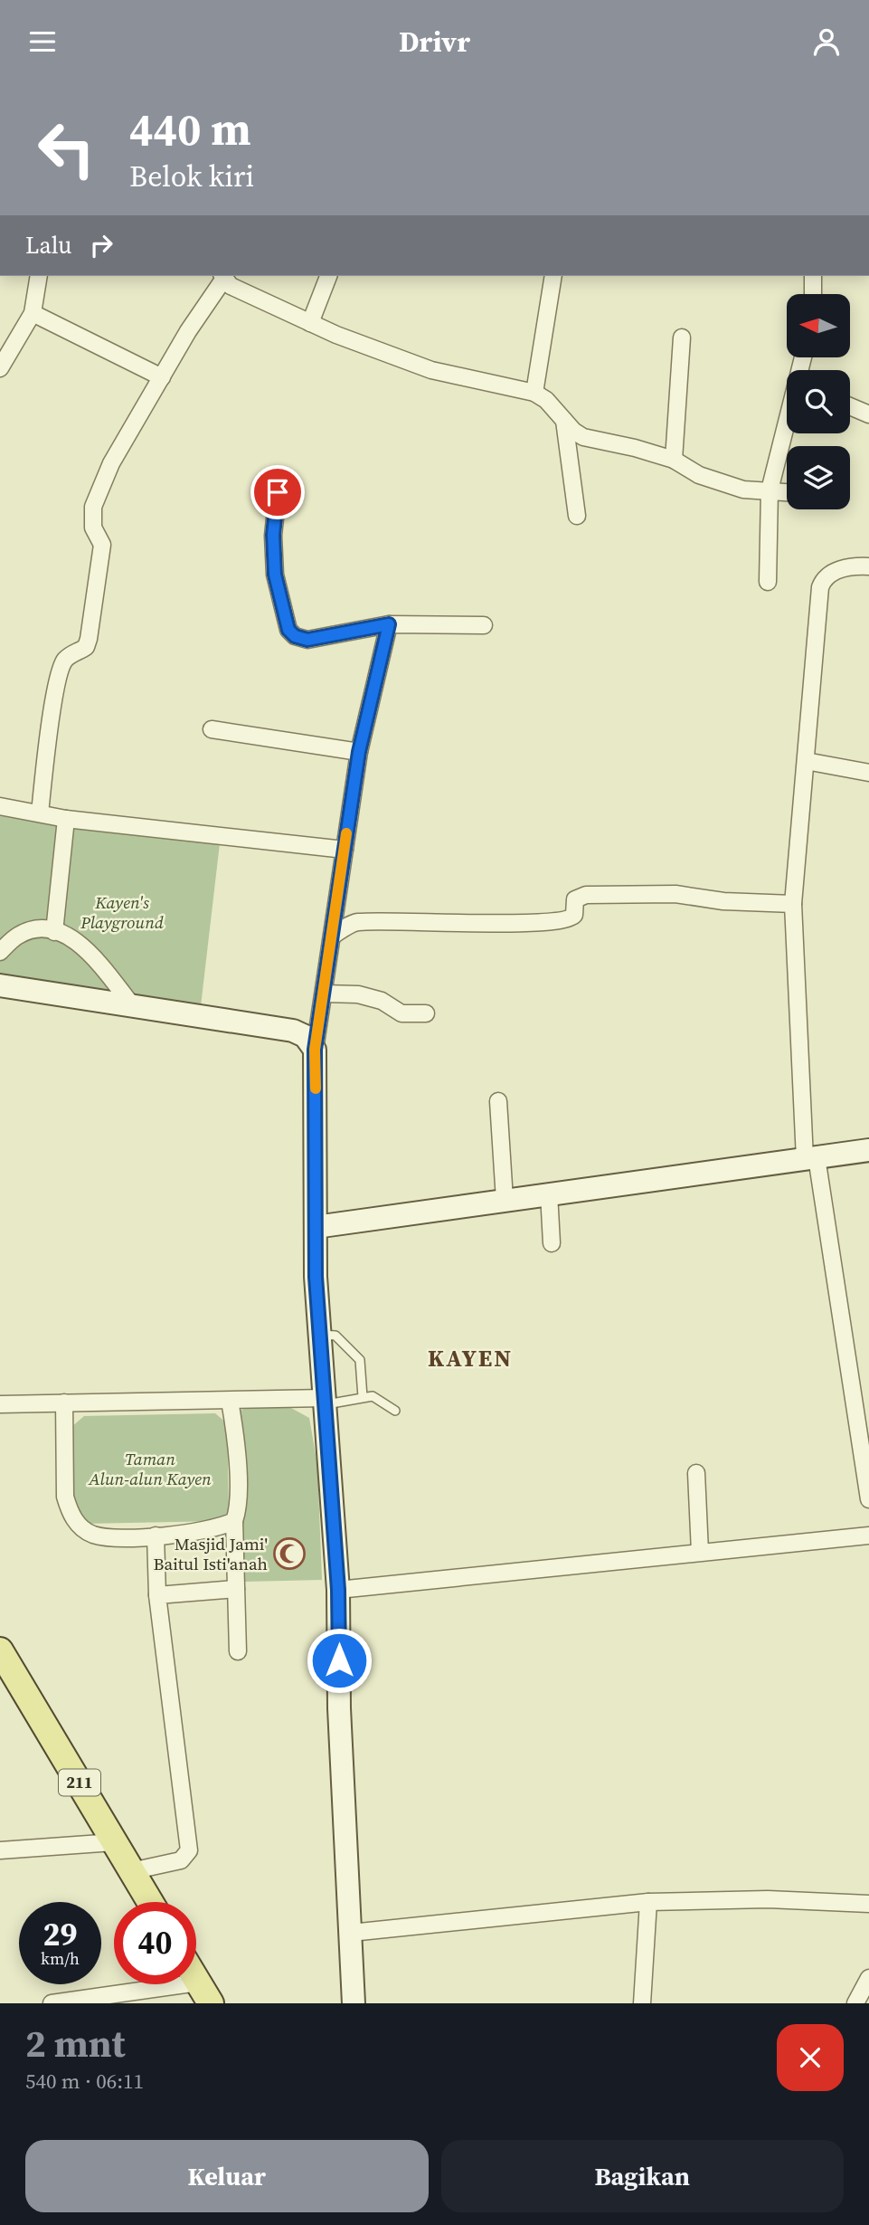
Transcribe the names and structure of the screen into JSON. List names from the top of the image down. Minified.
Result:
{"streets":{"main road":["211"]},"districts":["KAYEN"],"parks":["Kayen's Playground","Taman Alun-alun Kayen"],"places":{"mosque":["Masjid Jami' Baitul Isti'anah"]},"north":"left","page":{"header":"Drivr","turn":["440 m","Belok kiri"],"then":"Lalu","speed":"29 km/h","limit":"40","heading":["2 mnt","540 m · 06:11"],"buttons":["Keluar","Bagikan"]}}
